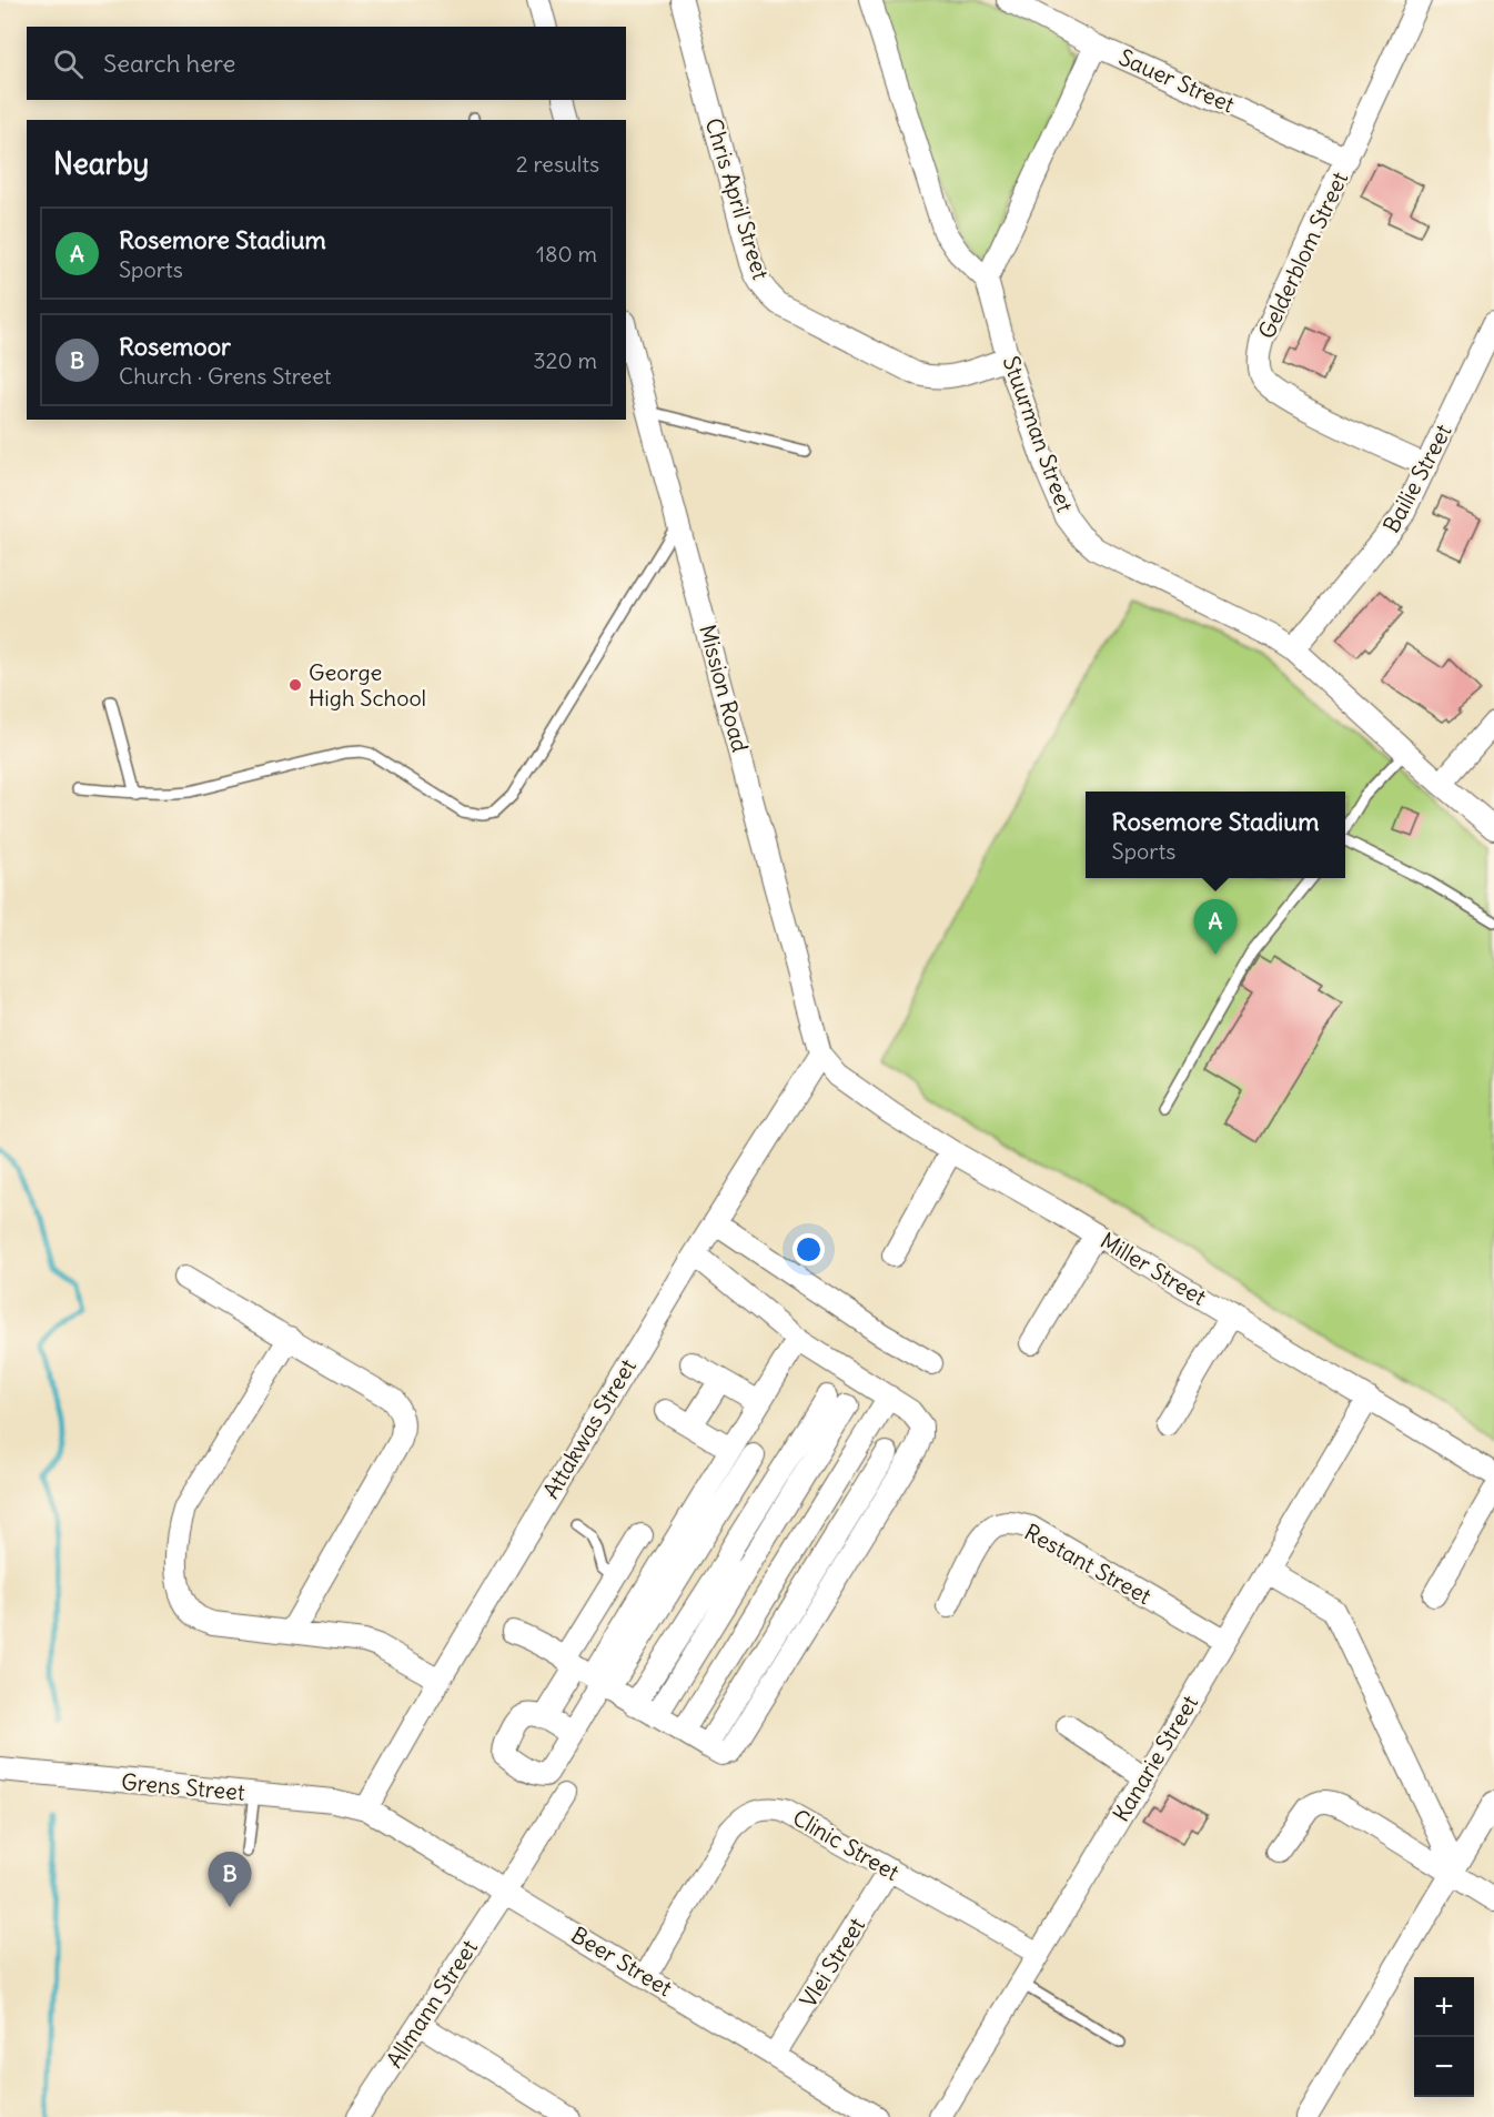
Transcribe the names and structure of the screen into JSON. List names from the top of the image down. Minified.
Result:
{"streets":{"street":["Sauer Street","Chris April Street","Gelderblom Street","Stuurman Street","Bailie Street","Mission Road","Miller Street","Attakwas Street","Restant Street","Kanarie Street","Grens Street","Clinic Street","Beer Street","Vlei Street","Allmann Street"]},"crossings":[["Sauer Street","Gelderblom Street"],["Chris April Street","Stuurman Street"],["Gelderblom Street","Bailie Street"],["Stuurman Street","Bailie Street"],["Mission Road","Miller Street"],["Mission Road","Attakwas Street"],["Miller Street","Attakwas Street"],["Miller Street","Kanarie Street"],["Attakwas Street","Grens Street"],["Attakwas Street","Beer Street"],["Restant Street","Kanarie Street"],["Kanarie Street","Clinic Street"],["Grens Street","Beer Street"],["Clinic Street","Beer Street"],["Clinic Street","Vlei Street"],["Beer Street","Vlei Street"],["Beer Street","Allmann Street"]],"places":["George High School"],"page":{"search":"Search here","heading":["Nearby","2 results"],"list":[{"mark":"A","name":"Rosemore Stadium","note":"Sports","value":"180 m"},{"mark":"B","name":"Rosemoor","note":"Church · Grens Street","value":"320 m"}],"popup":["Rosemore Stadium","Sports"],"pins":["A","B"],"map_buttons":["+","−"]}}
